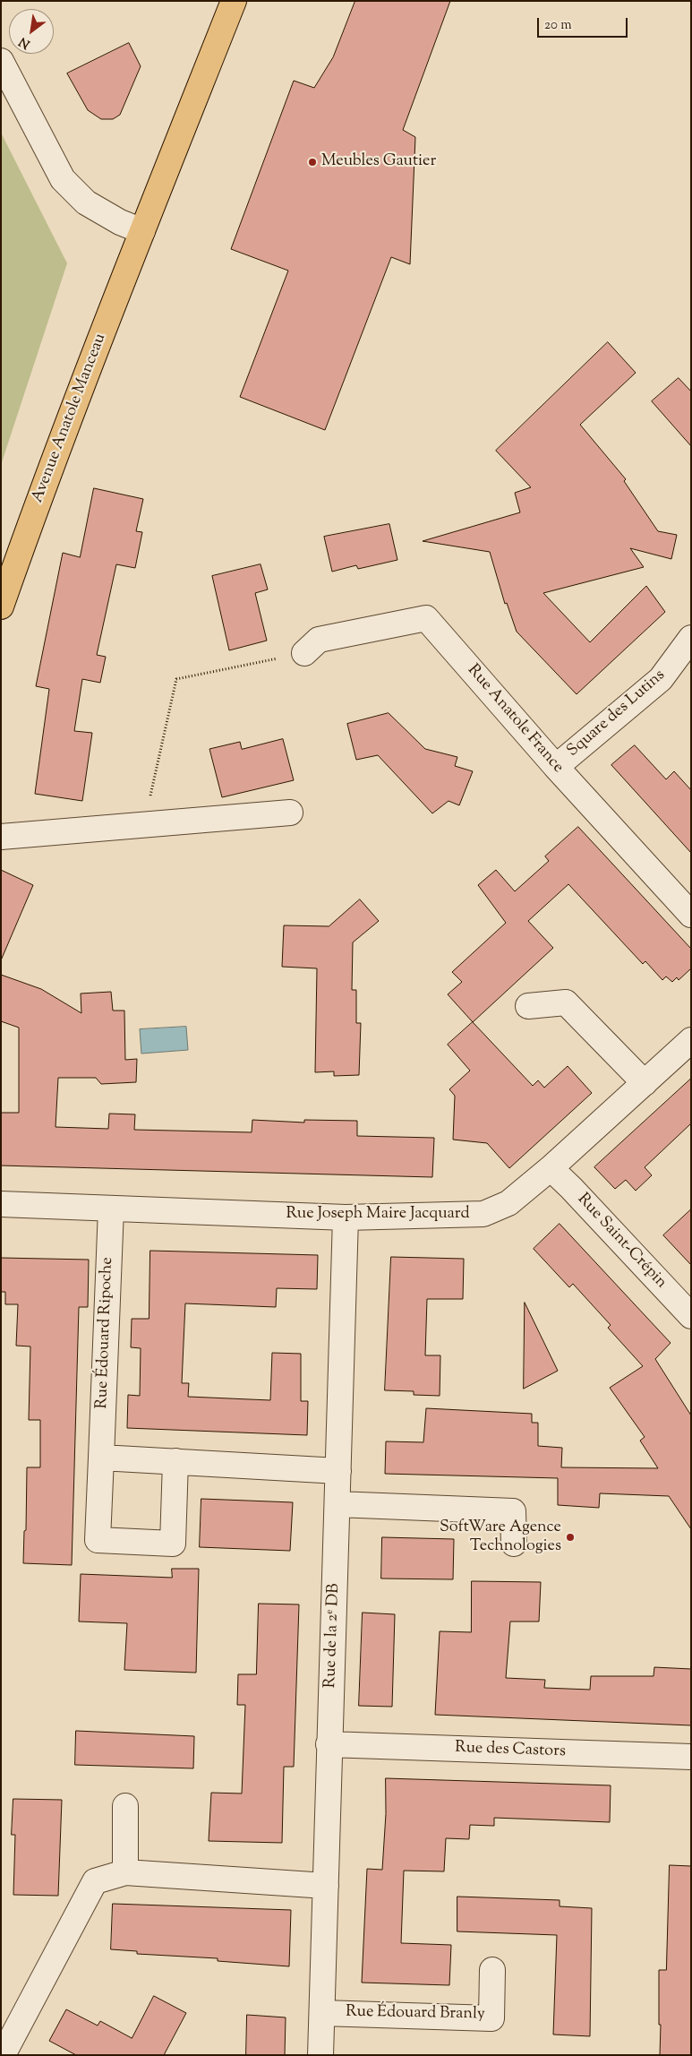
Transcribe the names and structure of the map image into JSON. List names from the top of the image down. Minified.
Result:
{"streets":{"main road":["Avenue Anatole Manceau"],"street":["Square des Lutins","Rue Anatole France","Rue Joseph Maire Jacquard","Rue Saint-Crépin","Rue Édouard Ripoche","Rue de la 2ᵉ DB","Rue des Castors","Rue Édouard Branly"]},"crossings":[["Square des Lutins","Rue Anatole France"],["Rue Joseph Maire Jacquard","Rue Saint-Crépin"],["Rue Joseph Maire Jacquard","Rue Édouard Ripoche"],["Rue Joseph Maire Jacquard","Rue de la 2ᵉ DB"],["Rue de la 2ᵉ DB","Rue des Castors"],["Rue de la 2ᵉ DB","Rue Édouard Branly"]],"places":["Meubles Gautier","SoftWare Agence Technologies"],"scale_bar":"20 m","north":"bottom left"}
